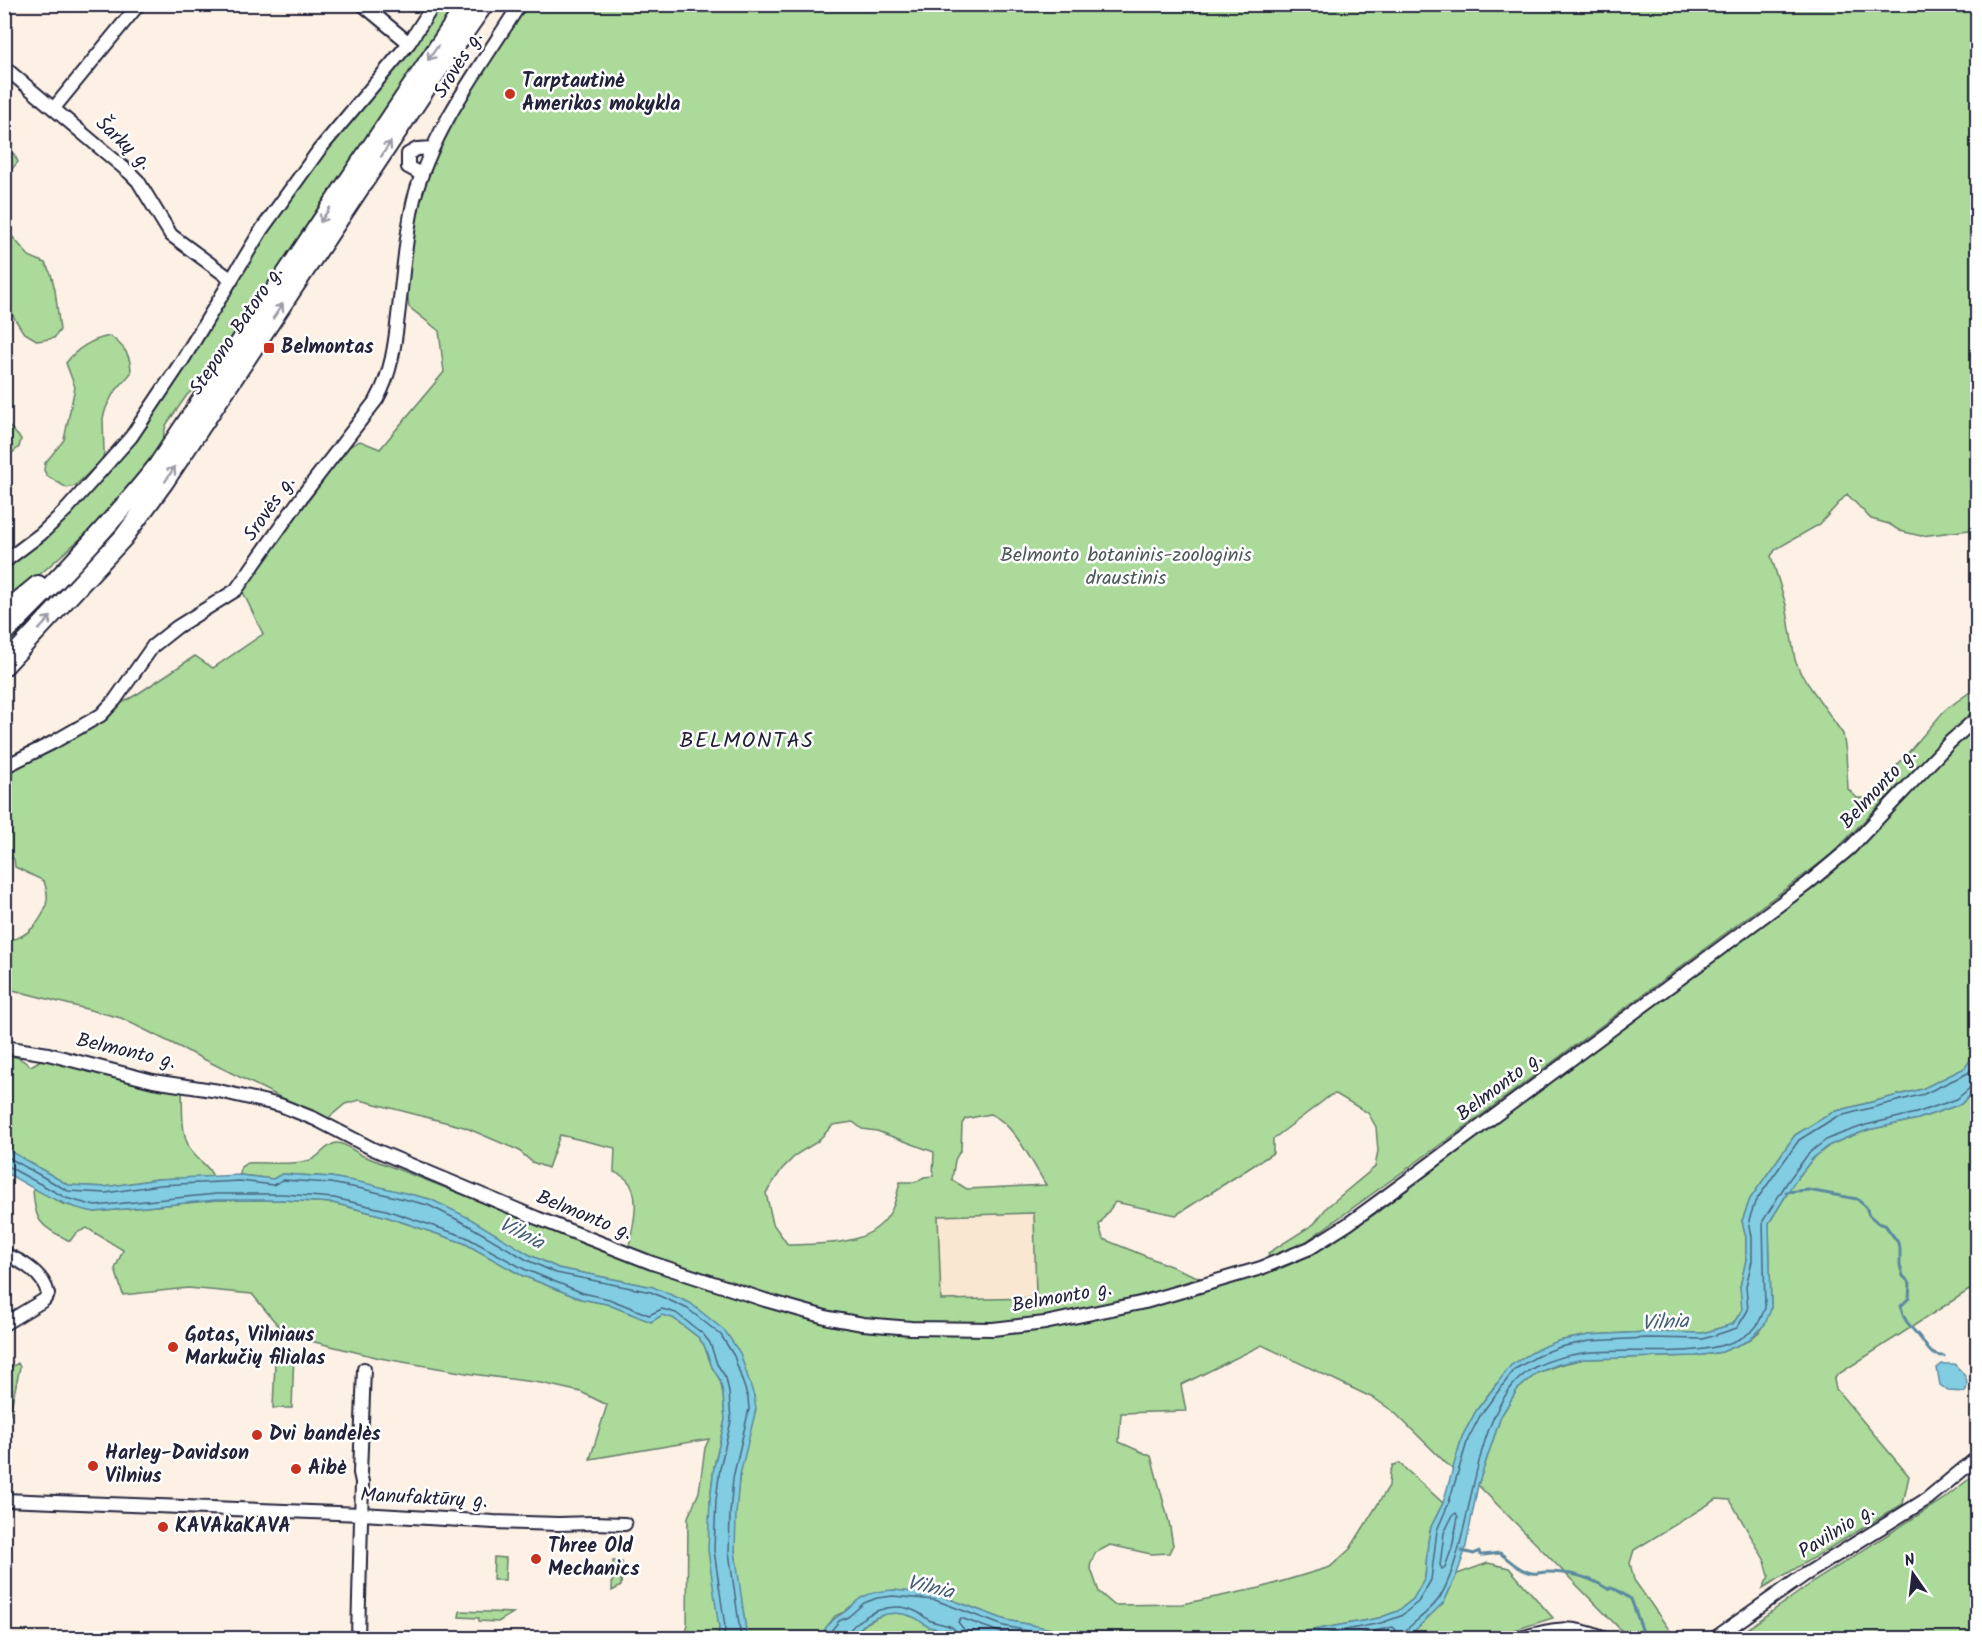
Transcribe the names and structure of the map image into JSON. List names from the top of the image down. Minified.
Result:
{"streets":{"main road":["Stepono Batoro g."],"street":["Srovės g.","Šarkų g.","Belmonto g.","Manufaktūrų g.","Pavilnio g."]},"crossings":[["Šarkų g.","Stepono Batoro g."]],"districts":["BELMONTAS"],"water":["Vilnia"],"parks":["Belmonto botaninis-zoologinis draustinis"],"places":{"other":["Tarptautinė Amerikos mokykla","Gotas, Vilniaus Markučių filialas","Dvi bandelės","Harley-Davidson Vilnius","Aibė","KAVAkaKAVA","Three Old Mechanics"],"transit":["Belmontas"]},"north":"top"}
